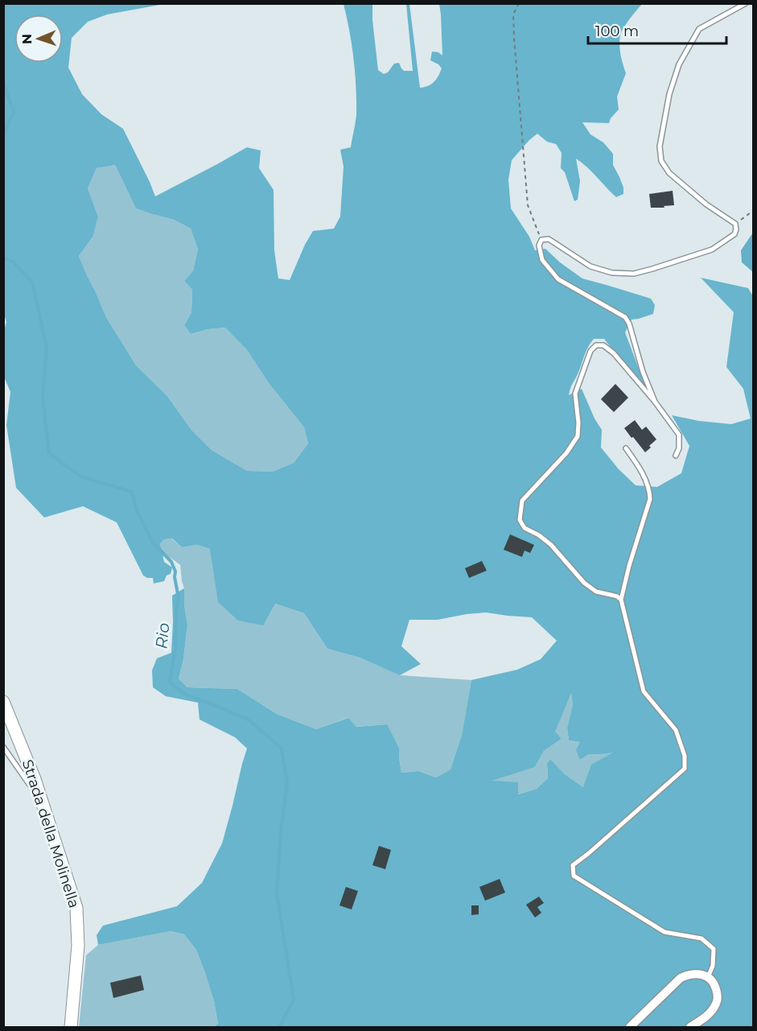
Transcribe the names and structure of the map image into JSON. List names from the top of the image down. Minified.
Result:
{"streets":{"main road":["Strada della Molinella"]},"water":["Rio"],"scale_bar":"100 m","north":"left"}
